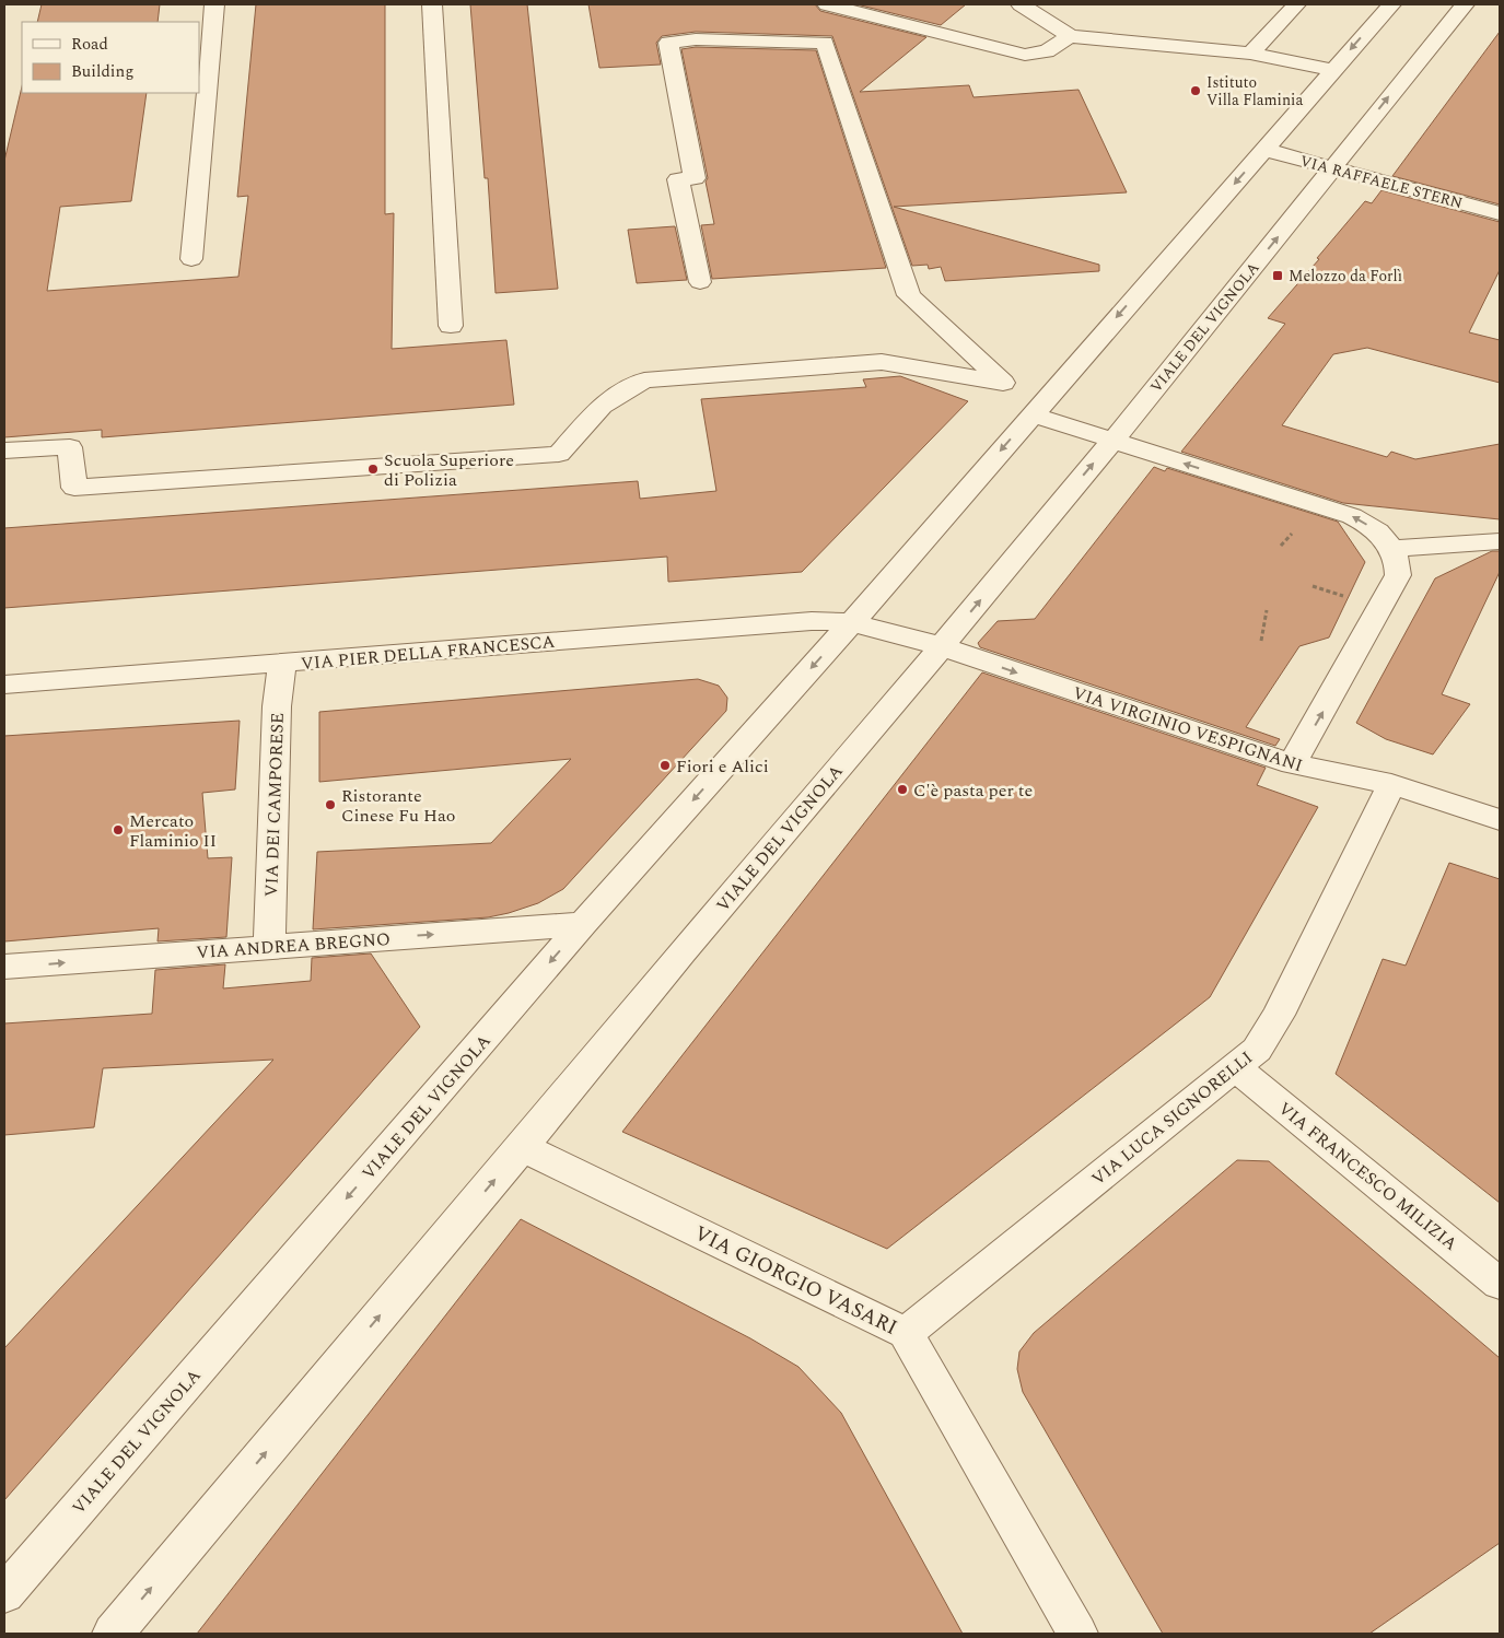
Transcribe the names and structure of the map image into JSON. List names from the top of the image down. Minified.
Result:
{"streets":{"street":["VIA RAFFAELE STERN","VIALE DEL VIGNOLA","VIA PIER DELLA FRANCESCA","VIA VIRGINIO VESPIGNANI","VIA DEI CAMPORESE","VIA ANDREA BREGNO","VIA LUCA SIGNORELLI","VIA FRANCESCO MILIZIA","VIA GIORGIO VASARI"]},"crossings":[["VIA RAFFAELE STERN","VIALE DEL VIGNOLA"],["VIALE DEL VIGNOLA","VIA PIER DELLA FRANCESCA"],["VIALE DEL VIGNOLA","VIA VIRGINIO VESPIGNANI"],["VIALE DEL VIGNOLA","VIA ANDREA BREGNO"],["VIALE DEL VIGNOLA","VIA GIORGIO VASARI"],["VIA PIER DELLA FRANCESCA","VIA DEI CAMPORESE"],["VIA VIRGINIO VESPIGNANI","VIA LUCA SIGNORELLI"],["VIA DEI CAMPORESE","VIA ANDREA BREGNO"],["VIA LUCA SIGNORELLI","VIA FRANCESCO MILIZIA"],["VIA LUCA SIGNORELLI","VIA GIORGIO VASARI"]],"one_way":["VIA ANDREA BREGNO"],"places":{"other":["Istituto Villa Flaminia","Scuola Superiore di Polizia","Fiori e Alici","C'è pasta per te","Ristorante Cinese Fu Hao","Mercato Flaminio II"],"transit":["Melozzo da Forlì"]},"legend":["Road","Building"]}
